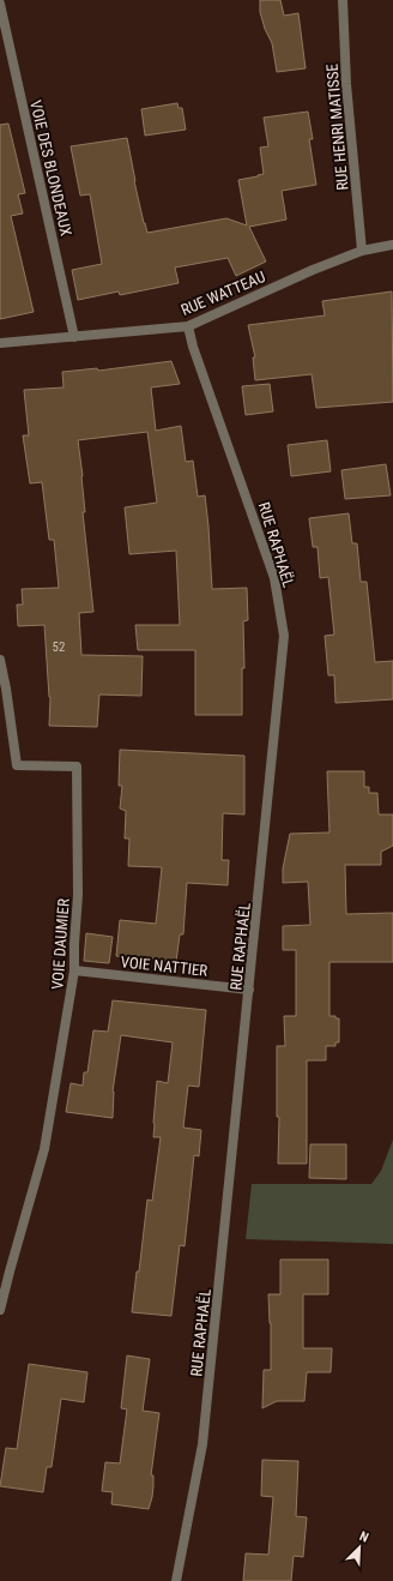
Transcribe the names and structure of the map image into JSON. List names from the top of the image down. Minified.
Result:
{"streets":{"street":["RUE HENRI MATISSE","VOIE DES BLONDEAUX","RUE WATTEAU","RUE RAPHAËL","VOIE DAUMIER","VOIE NATTIER"]},"crossings":[["RUE HENRI MATISSE","RUE WATTEAU"],["VOIE DES BLONDEAUX","RUE WATTEAU"],["RUE WATTEAU","RUE RAPHAËL"],["RUE RAPHAËL","VOIE NATTIER"],["VOIE DAUMIER","VOIE NATTIER"]],"house_numbers":["52"],"north":"top right"}
